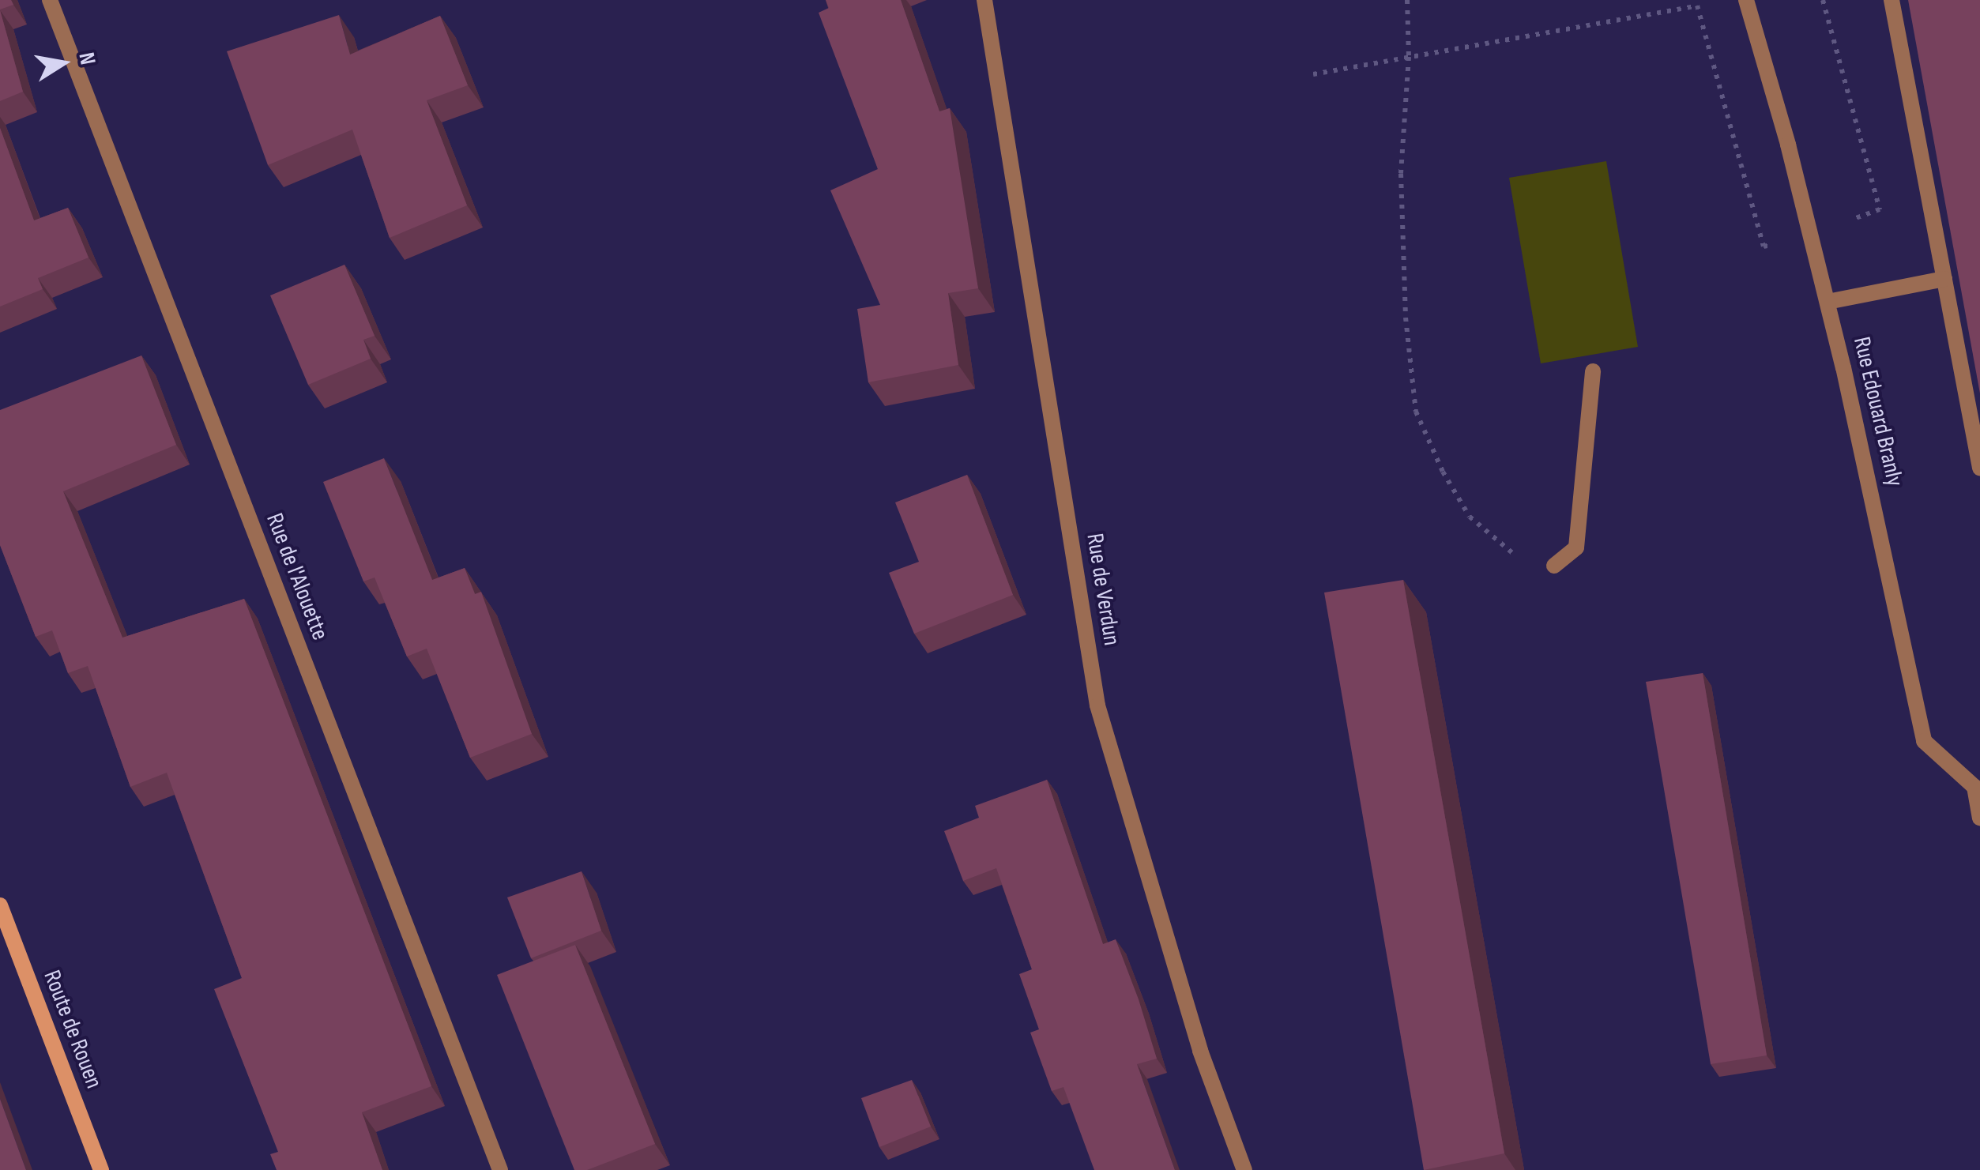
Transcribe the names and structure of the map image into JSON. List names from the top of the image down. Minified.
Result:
{"streets":{"street":["Rue Edouard Branly","Rue de l'Alouette","Rue de Verdun","Route de Rouen"]},"north":"right"}
